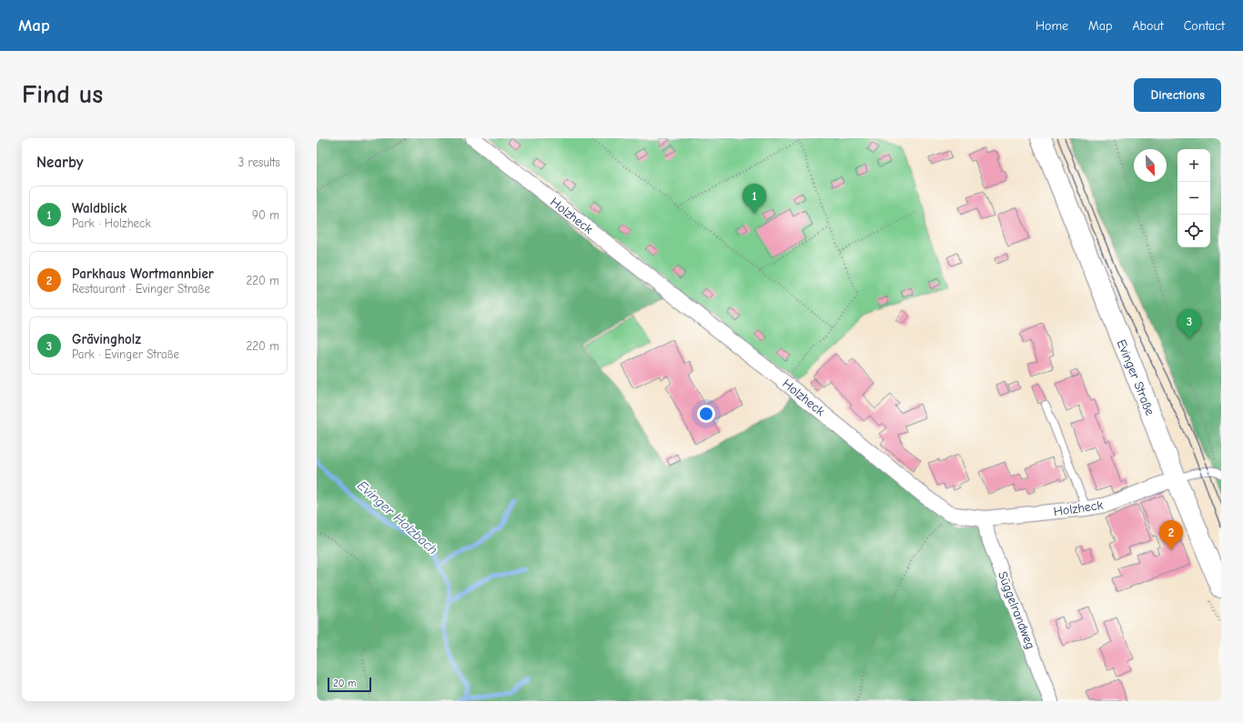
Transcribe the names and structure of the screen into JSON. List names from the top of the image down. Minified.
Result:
{"streets":{"main road":["Evinger Straße"],"street":["Holzheck","Süggelrandweg"]},"crossings":[["Holzheck","Evinger Straße"],["Holzheck","Süggelrandweg"]],"water":["Evinger Holzbach"],"scale_bar":"20 m","north":"bottom right","page":{"header":"Map","nav":["Home","Map","About","Contact"],"buttons":"Directions","title":"Find us","heading":["Nearby","3 results"],"map_buttons":["+","−"],"pins":["1","3","2"],"list":[{"mark":"1","name":"Waldblick","note":"Park · Holzheck","value":"90 m"},{"mark":"2","name":"Parkhaus Wortmannbier","note":"Restaurant · Evinger Straße","value":"220 m"},{"mark":"3","name":"Grävingholz","note":"Park · Evinger Straße","value":"220 m"}],"scale":"20 m"}}
